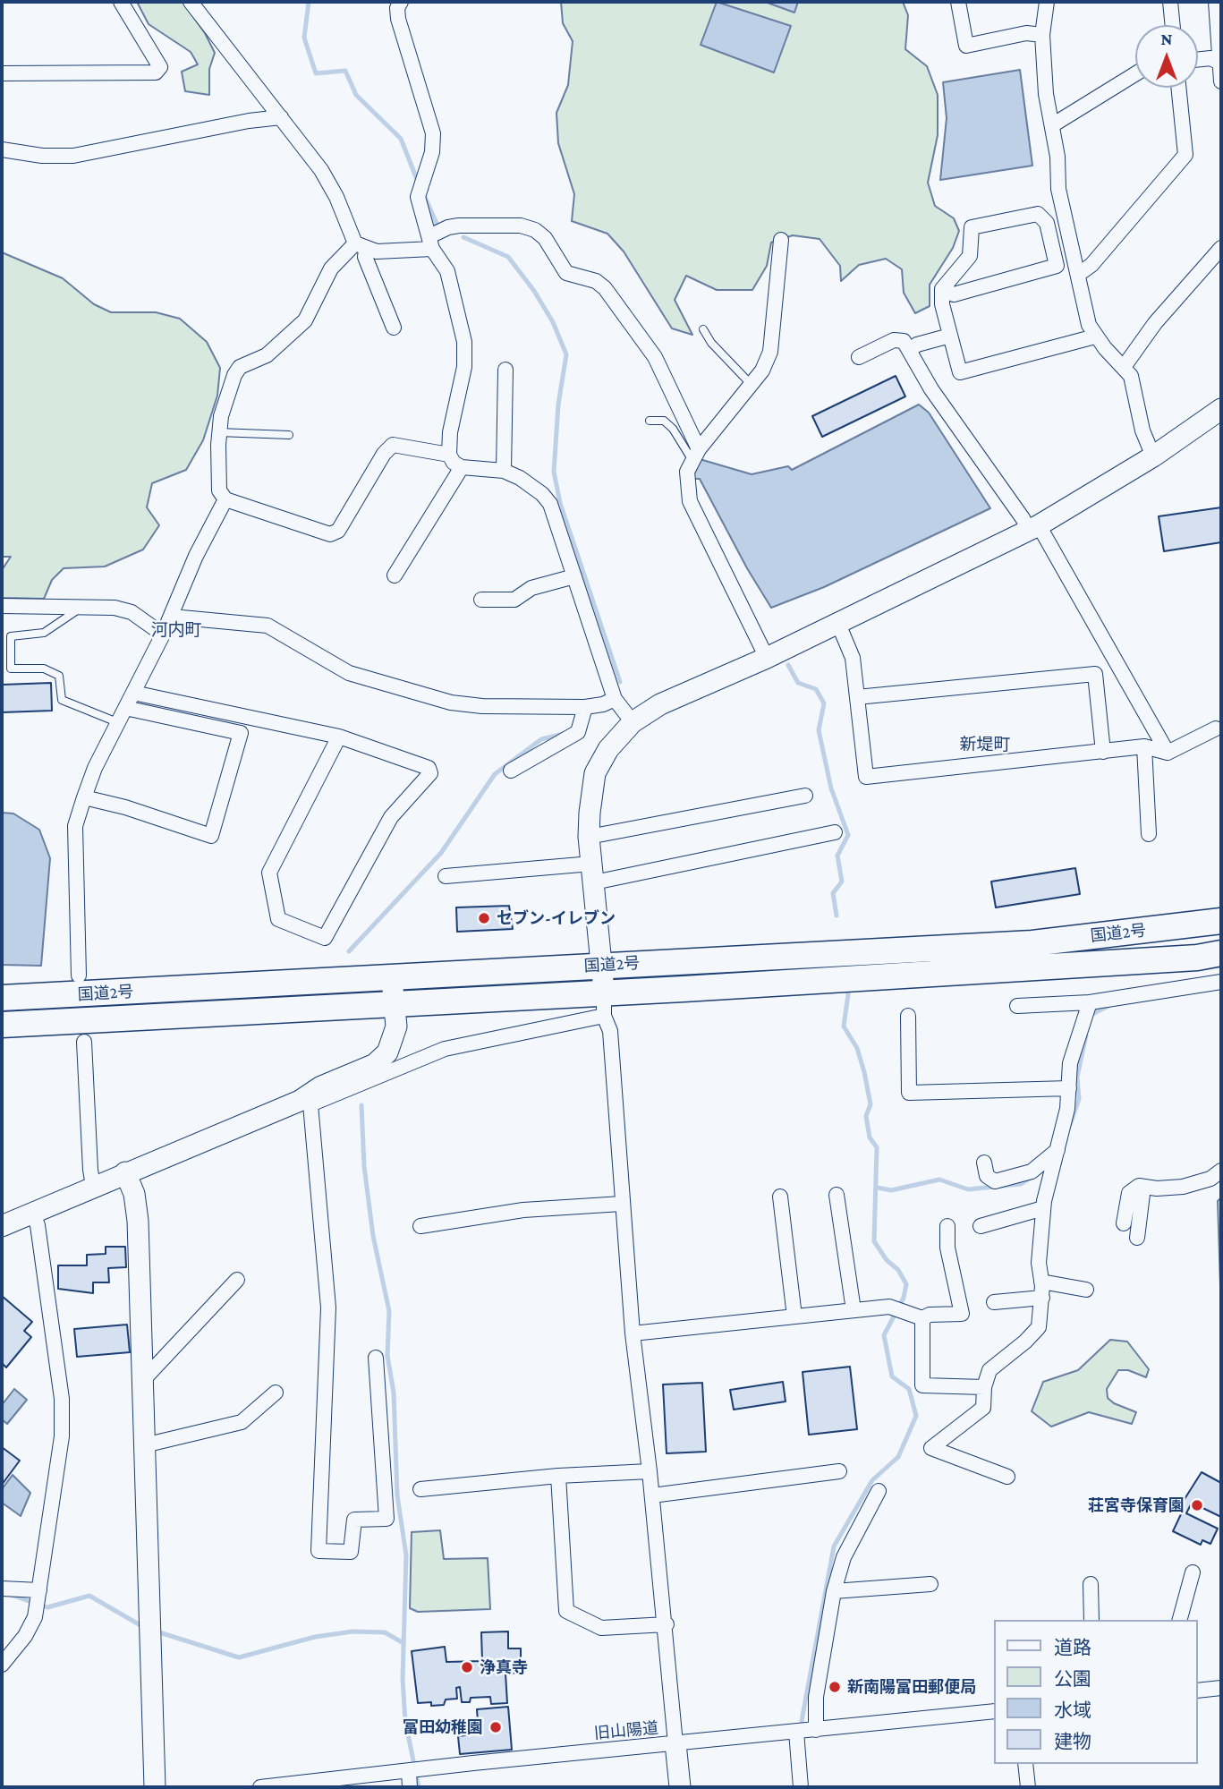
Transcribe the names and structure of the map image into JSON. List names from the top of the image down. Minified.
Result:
{"streets":{"highway":["国道2号"],"street":["旧山陽道"]},"districts":["河内町","新堤町"],"places":["セブン-イレブン","荘宮寺保育園","浄真寺","新南陽富田郵便局","富田幼稚園"],"legend":["道路","公園","水域","建物"],"north":"top"}
